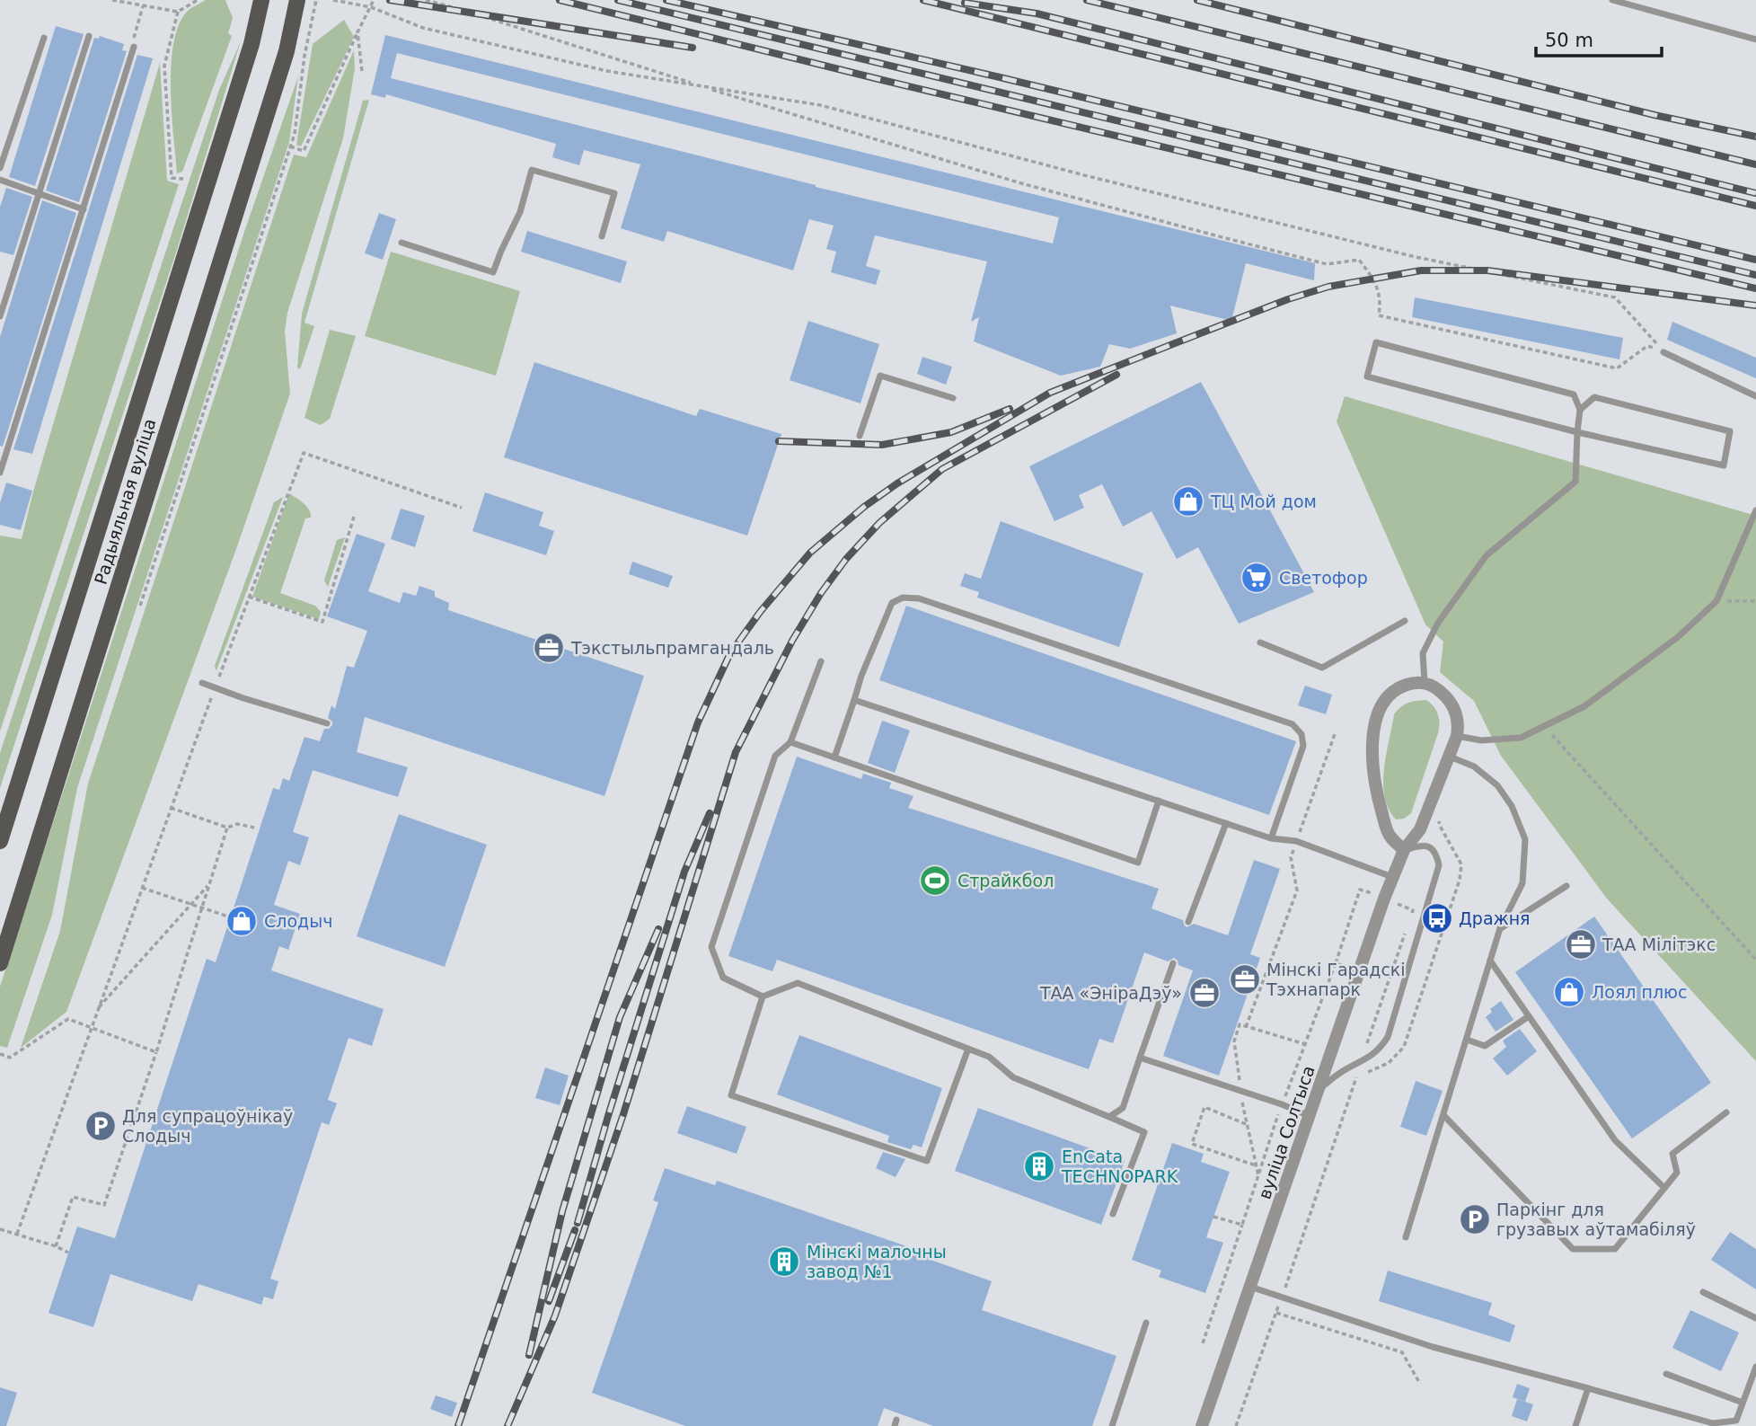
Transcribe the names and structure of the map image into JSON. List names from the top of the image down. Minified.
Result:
{"streets":{"main road":["Радыяльная вуліца"],"street":["вуліца Солтыса"]},"places":{"shop":["ТЦ Мой дом","Слодыч","Лоял плюс"],"supermarket":["Светофор"],"office":["Тэкстыльпрамгандаль","ТАА Мілітэкс","Мінскі Гарадскі Тэхнапарк","ТАА «ЭніраДэў»"],"sports":["Страйкбол"],"bus stop":["Дражня"],"parking":["Для супрацоўнікаў Слодыч","Паркінг для грузавых аўтамабіляў"],"building":["EnCata TECHNOPARK","Мінскі малочны завод №1"]},"scale_bar":"50 m"}
